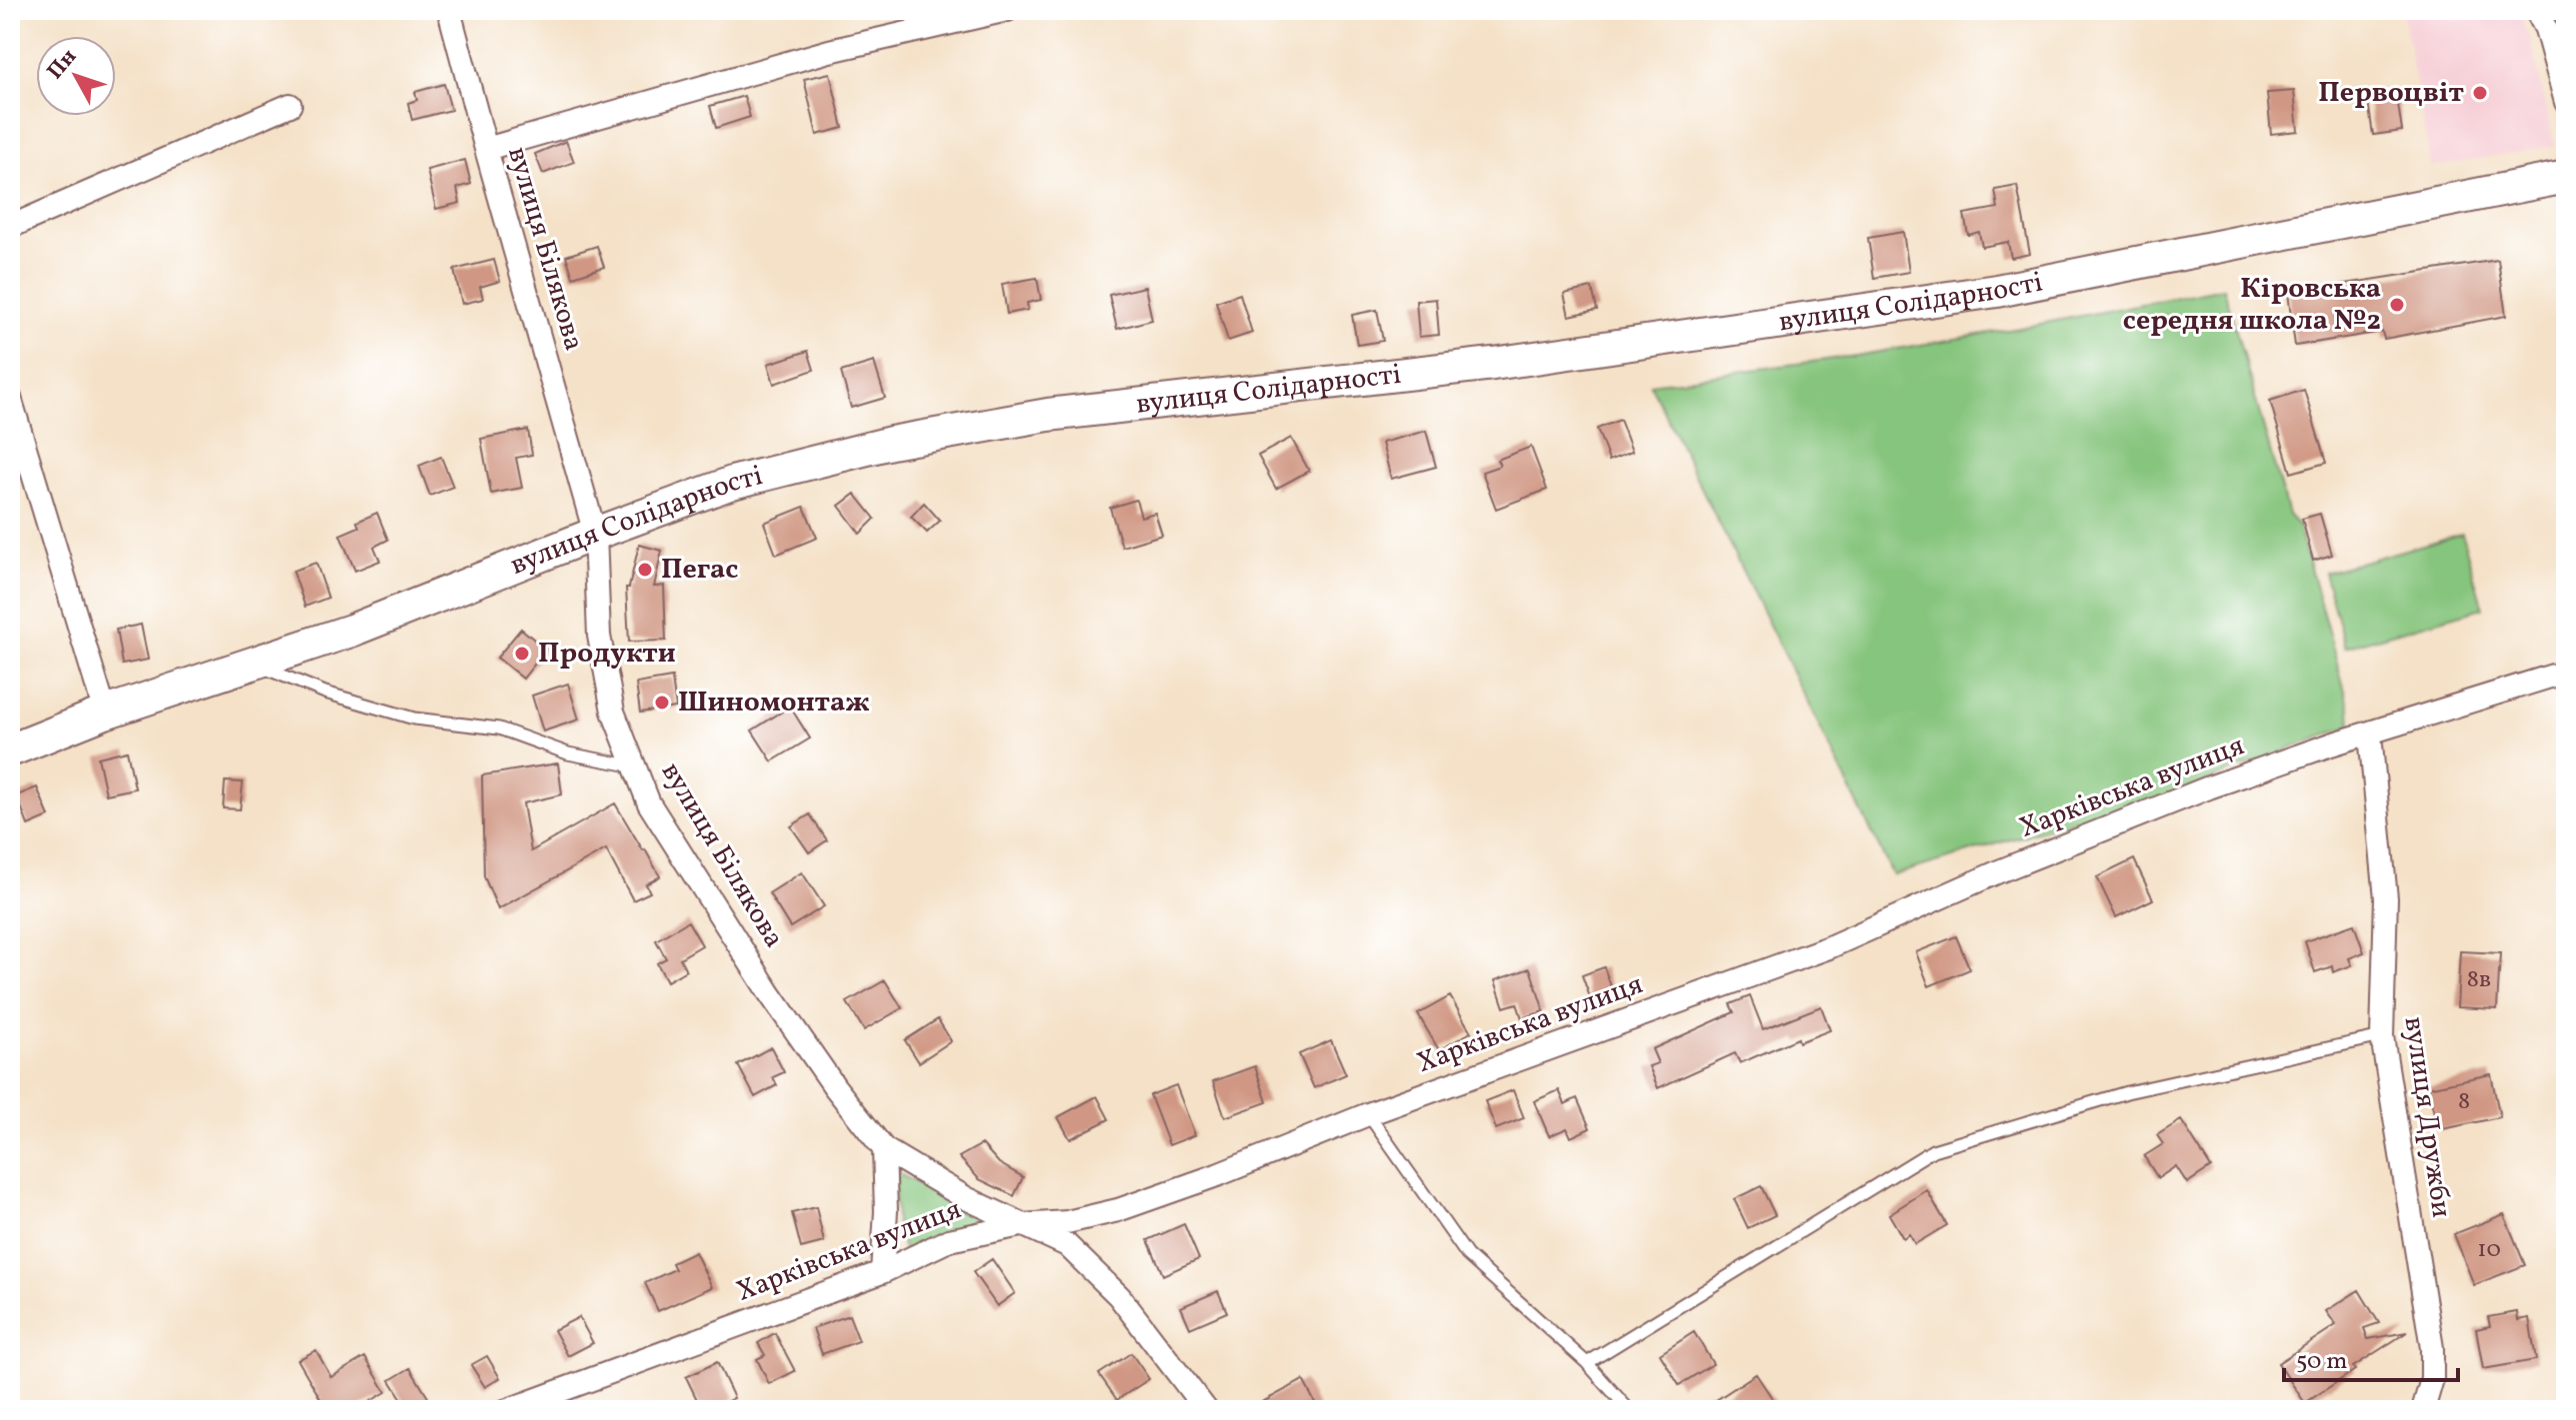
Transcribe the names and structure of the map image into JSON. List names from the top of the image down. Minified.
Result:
{"streets":{"main road":["вулиця Солідарності"],"street":["вулиця Білякова","Харківська вулиця","вулиця Дружби"]},"crossings":[["вулиця Білякова","вулиця Солідарності"],["вулиця Білякова","Харківська вулиця"],["Харківська вулиця","вулиця Дружби"]],"places":["Первоцвіт","Кіровська середня школа №2","Пегас","Продукти","Шиномонтаж"],"house_numbers":["8в","8","10"],"scale_bar":"50 m","north":"top left"}
